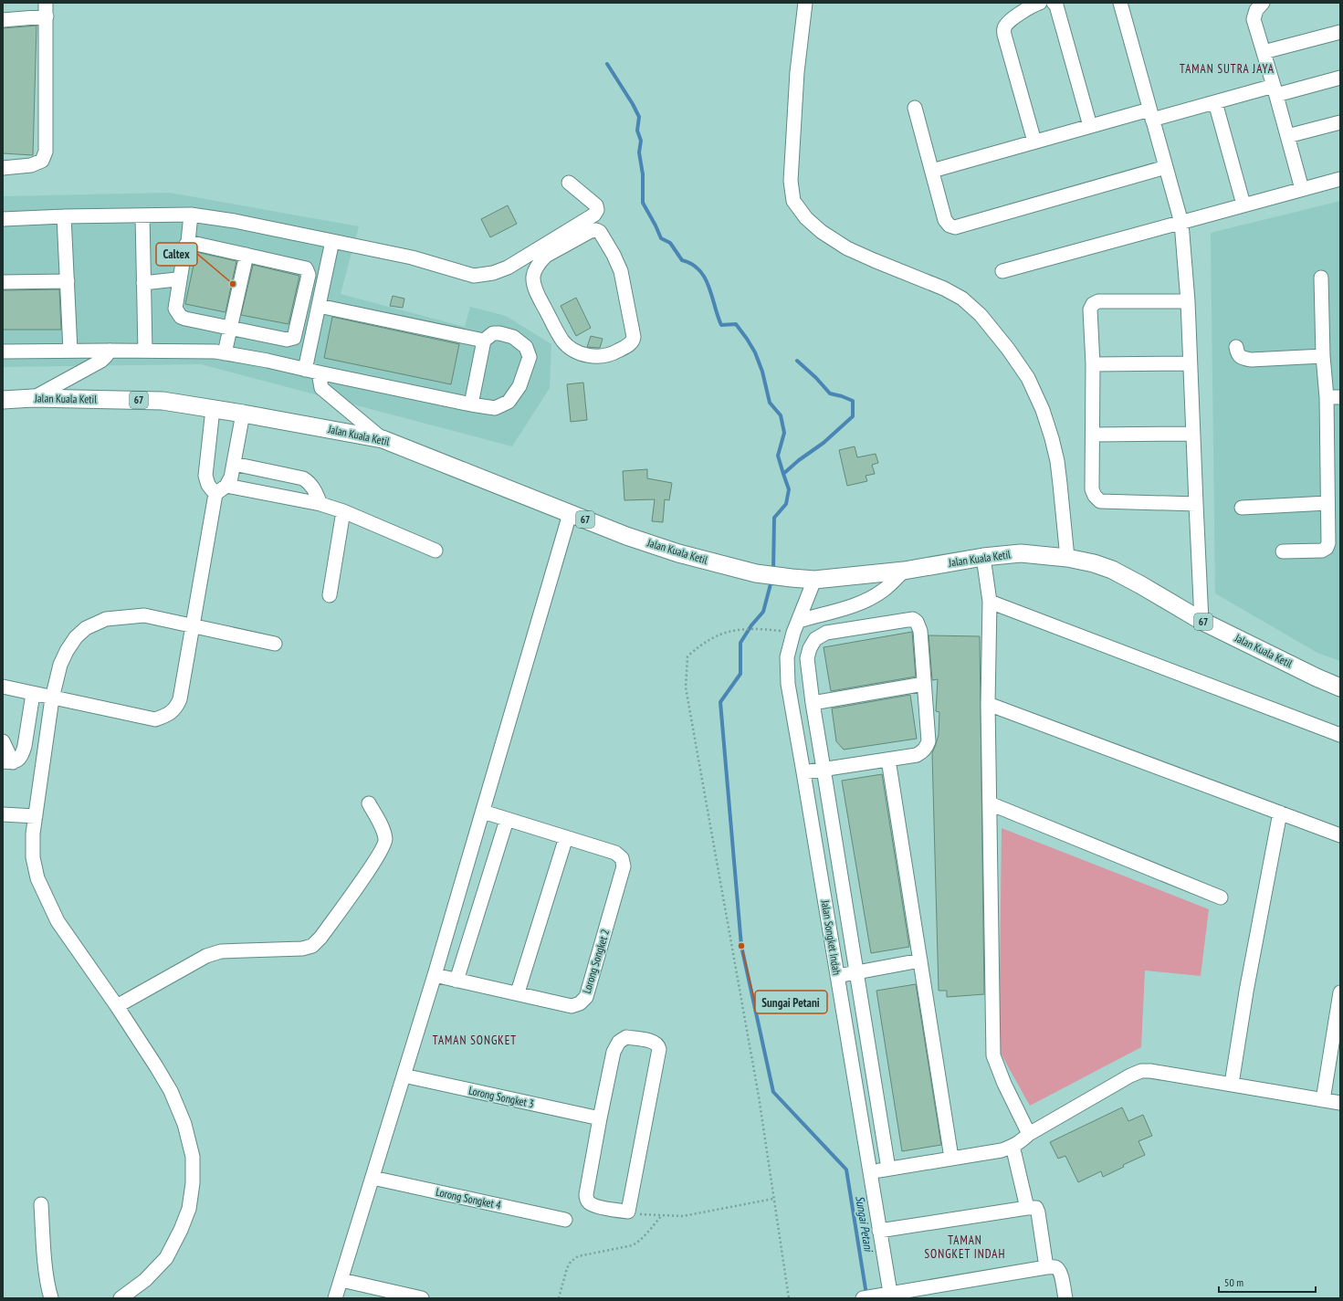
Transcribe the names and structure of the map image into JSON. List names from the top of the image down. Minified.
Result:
{"streets":{"main road":["Jalan Kuala Ketil","67"],"street":["Jalan Songket Indah","Lorong Songket 2","Lorong Songket 3","Lorong Songket 4"]},"crossings":[["Jalan Kuala Ketil","Jalan Songket Indah"]],"districts":["TAMAN SUTRA JAYA","TAMAN SONGKET","TAMAN SONGKET INDAH"],"water":["Sungai Petani"],"places":["Caltex","Sungai Petani"],"scale_bar":"50 m"}
